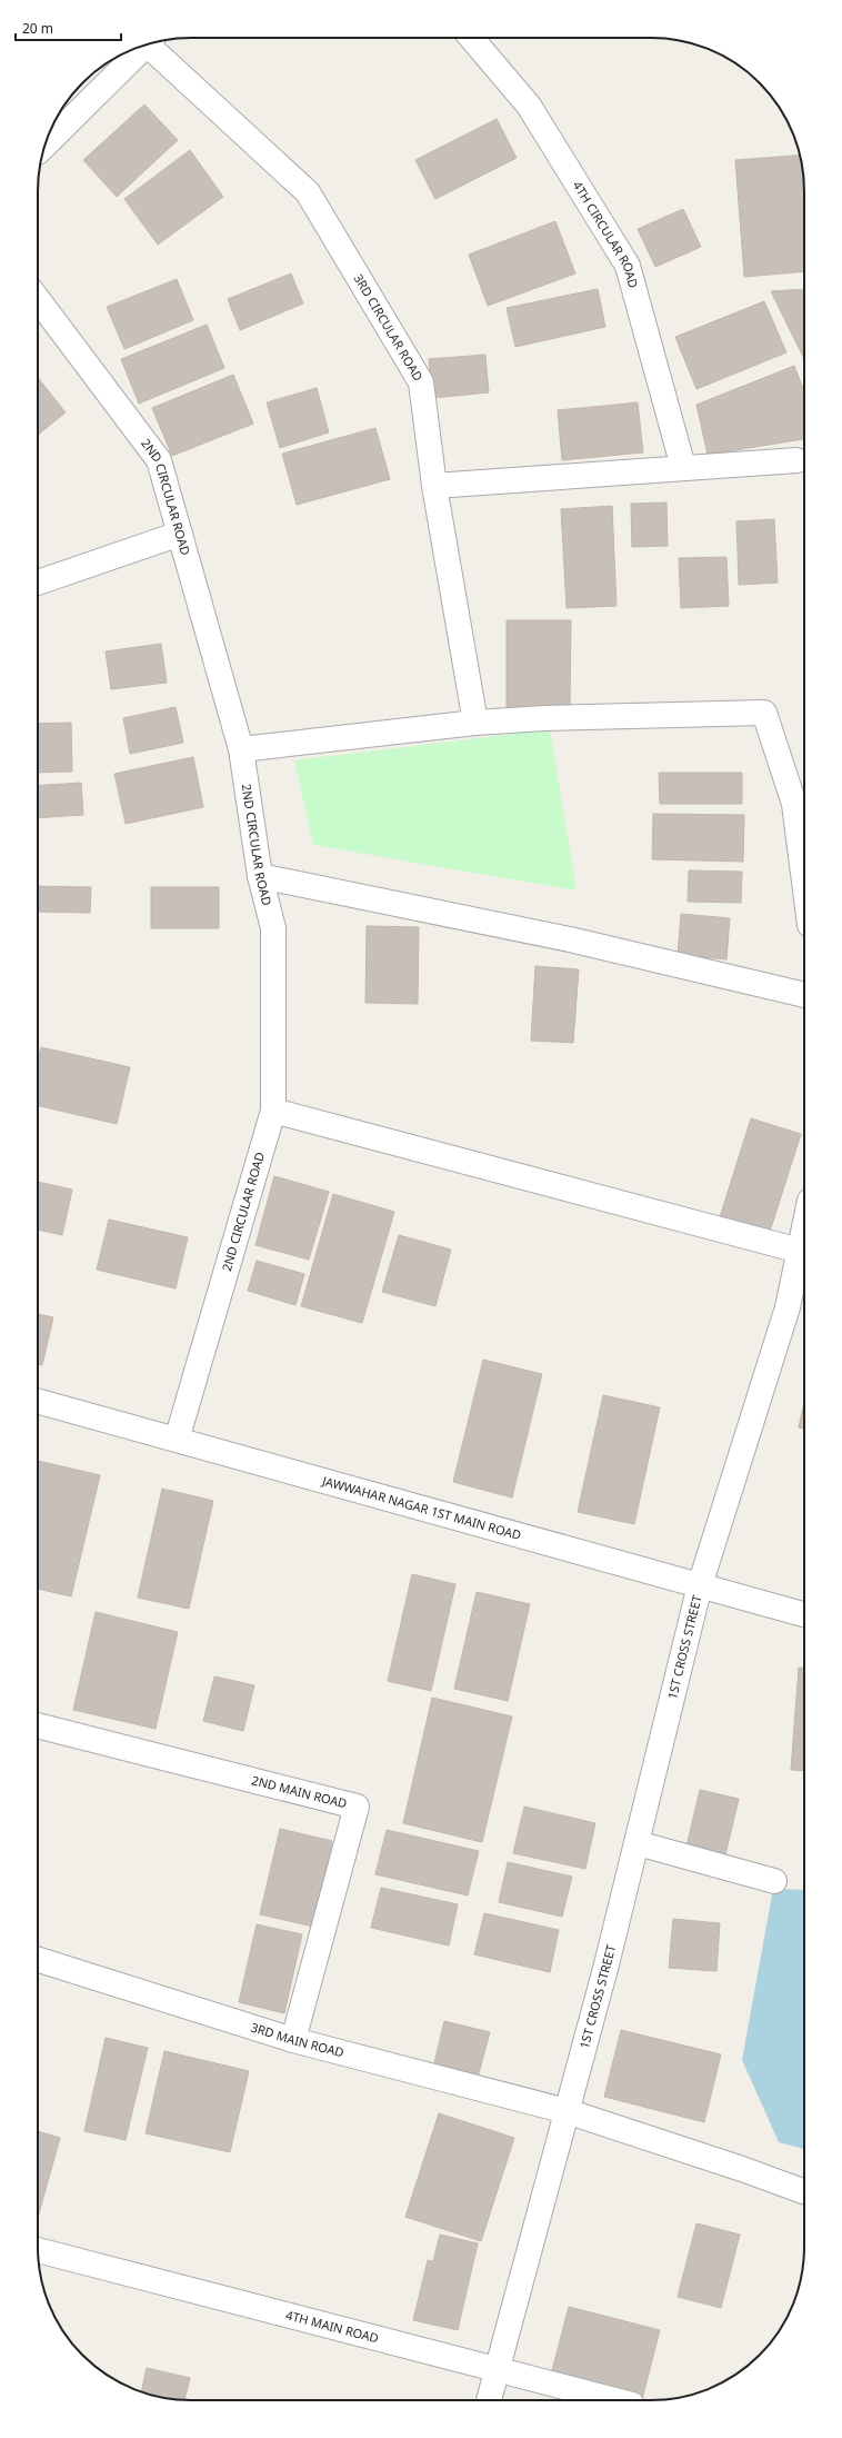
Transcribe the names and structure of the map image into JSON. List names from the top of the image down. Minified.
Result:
{"streets":{"street":["4TH CIRCULAR ROAD","3RD CIRCULAR ROAD","2ND CIRCULAR ROAD","JAWWAHAR NAGAR 1ST MAIN ROAD","1ST CROSS STREET","2ND MAIN ROAD","3RD MAIN ROAD","4TH MAIN ROAD"]},"crossings":[["2ND CIRCULAR ROAD","JAWWAHAR NAGAR 1ST MAIN ROAD"],["JAWWAHAR NAGAR 1ST MAIN ROAD","1ST CROSS STREET"],["1ST CROSS STREET","3RD MAIN ROAD"],["1ST CROSS STREET","4TH MAIN ROAD"],["2ND MAIN ROAD","3RD MAIN ROAD"]],"scale_bar":"20 m"}
